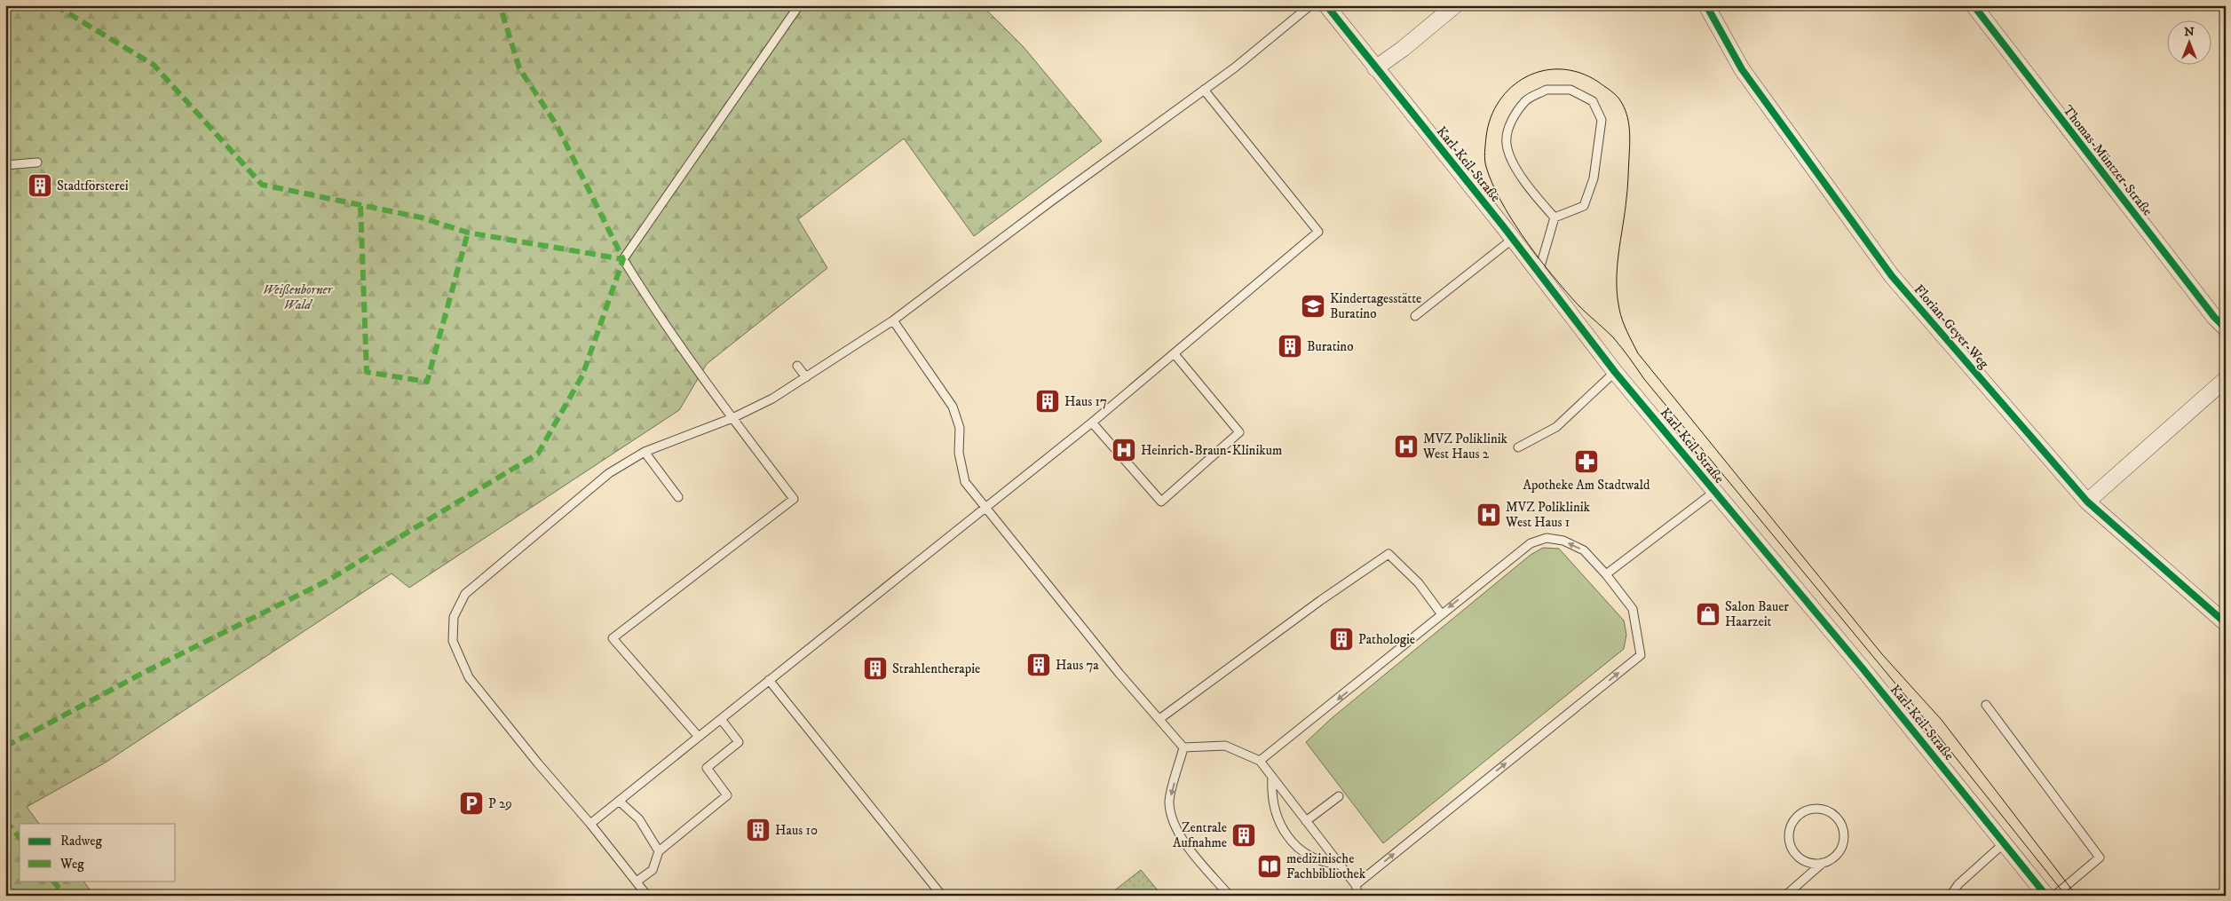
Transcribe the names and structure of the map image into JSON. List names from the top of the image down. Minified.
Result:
{"streets":{"street":["Thomas-Müntzer-Straße","Karl-Keil-Straße","Florian-Geyer-Weg"]},"parks":["Weißenborner Wald"],"places":{"building":["Stadtförsterei","Buratino","Haus 17","Pathologie","Haus 7a","Strahlentherapie","Haus 10","Zentrale Aufnahme"],"school or university":["Kindertagesstätte Buratino"],"hospital":["MVZ Poliklinik West Haus 2","Heinrich-Braun-Klinikum","MVZ Poliklinik West Haus 1"],"pharmacy":["Apotheke Am Stadtwald"],"shop":["Salon Bauer Haarzeit"],"parking":["P 29"],"library":["medizinische Fachbibliothek"]},"legend":["Radweg","Weg"],"north":"top"}
